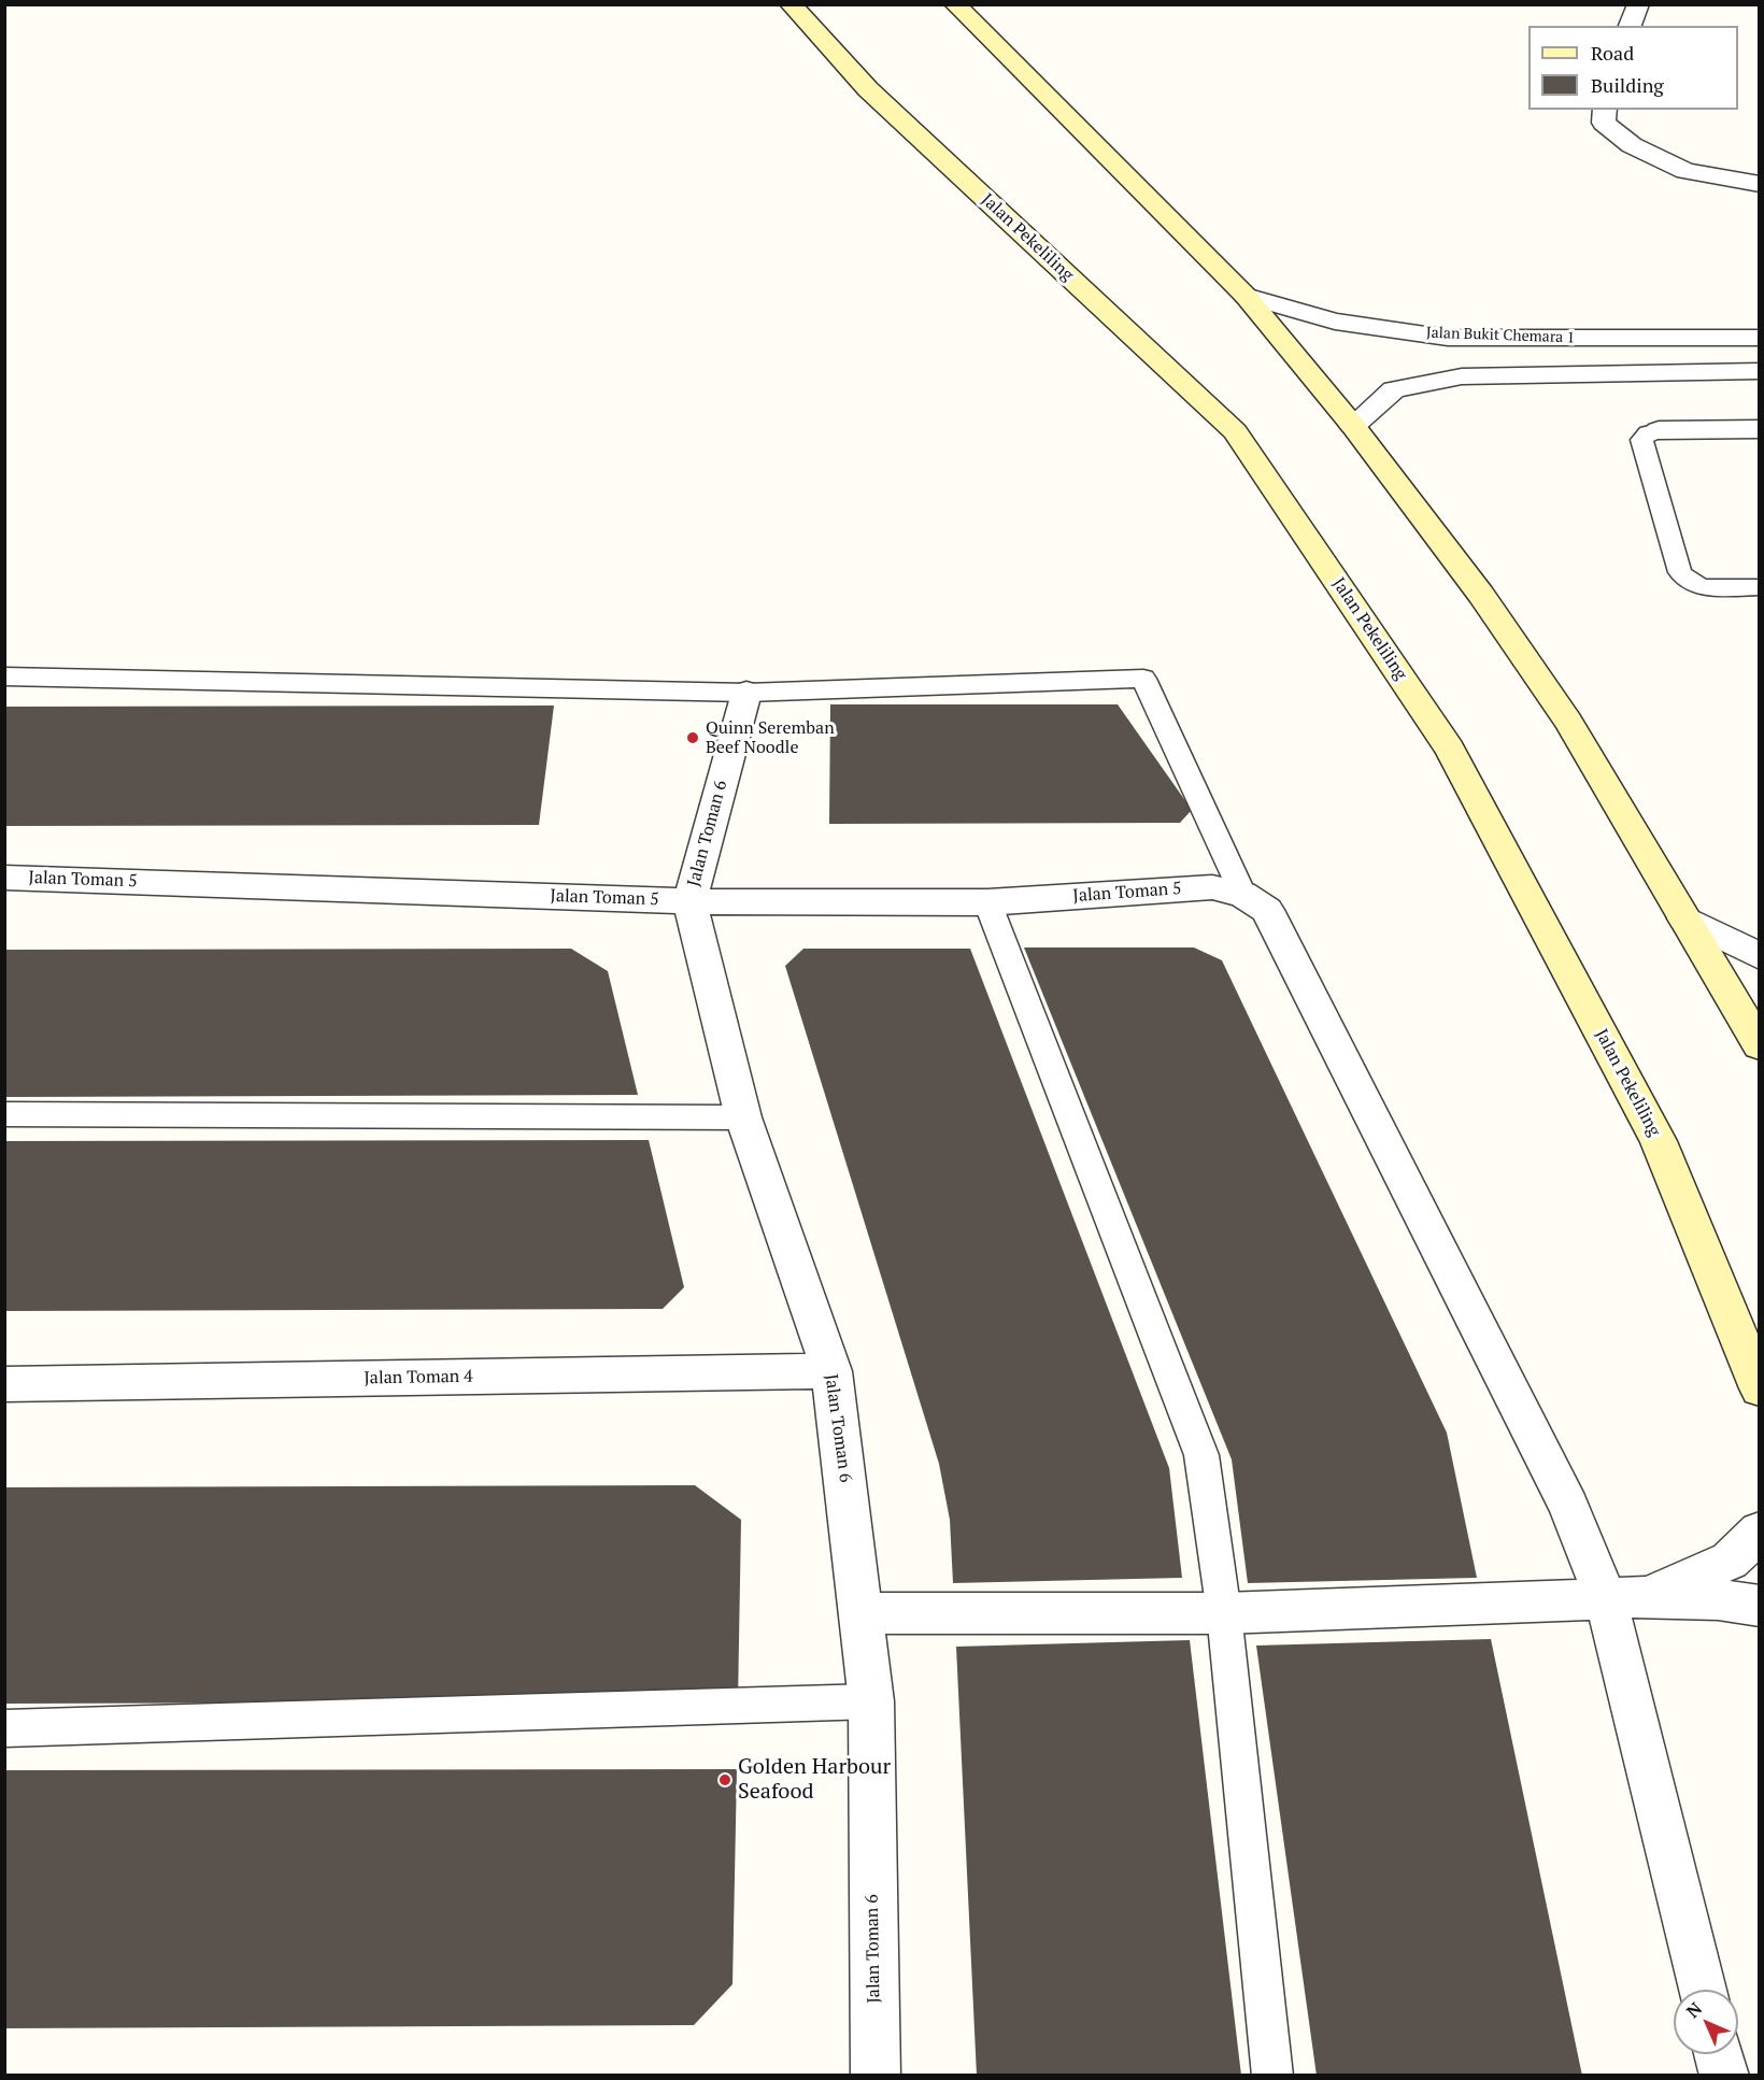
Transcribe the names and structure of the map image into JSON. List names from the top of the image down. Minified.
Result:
{"streets":{"street":["Jalan Pekeliling","Jalan Bukit Chemara 1","Jalan Toman 6","Jalan Toman 5","Jalan Toman 4"]},"crossings":[["Jalan Toman 6","Jalan Toman 5"],["Jalan Toman 6","Jalan Toman 4"]],"places":["Quinn Seremban Beef Noodle","Golden Harbour Seafood"],"legend":["Road","Building"],"north":"top left"}
